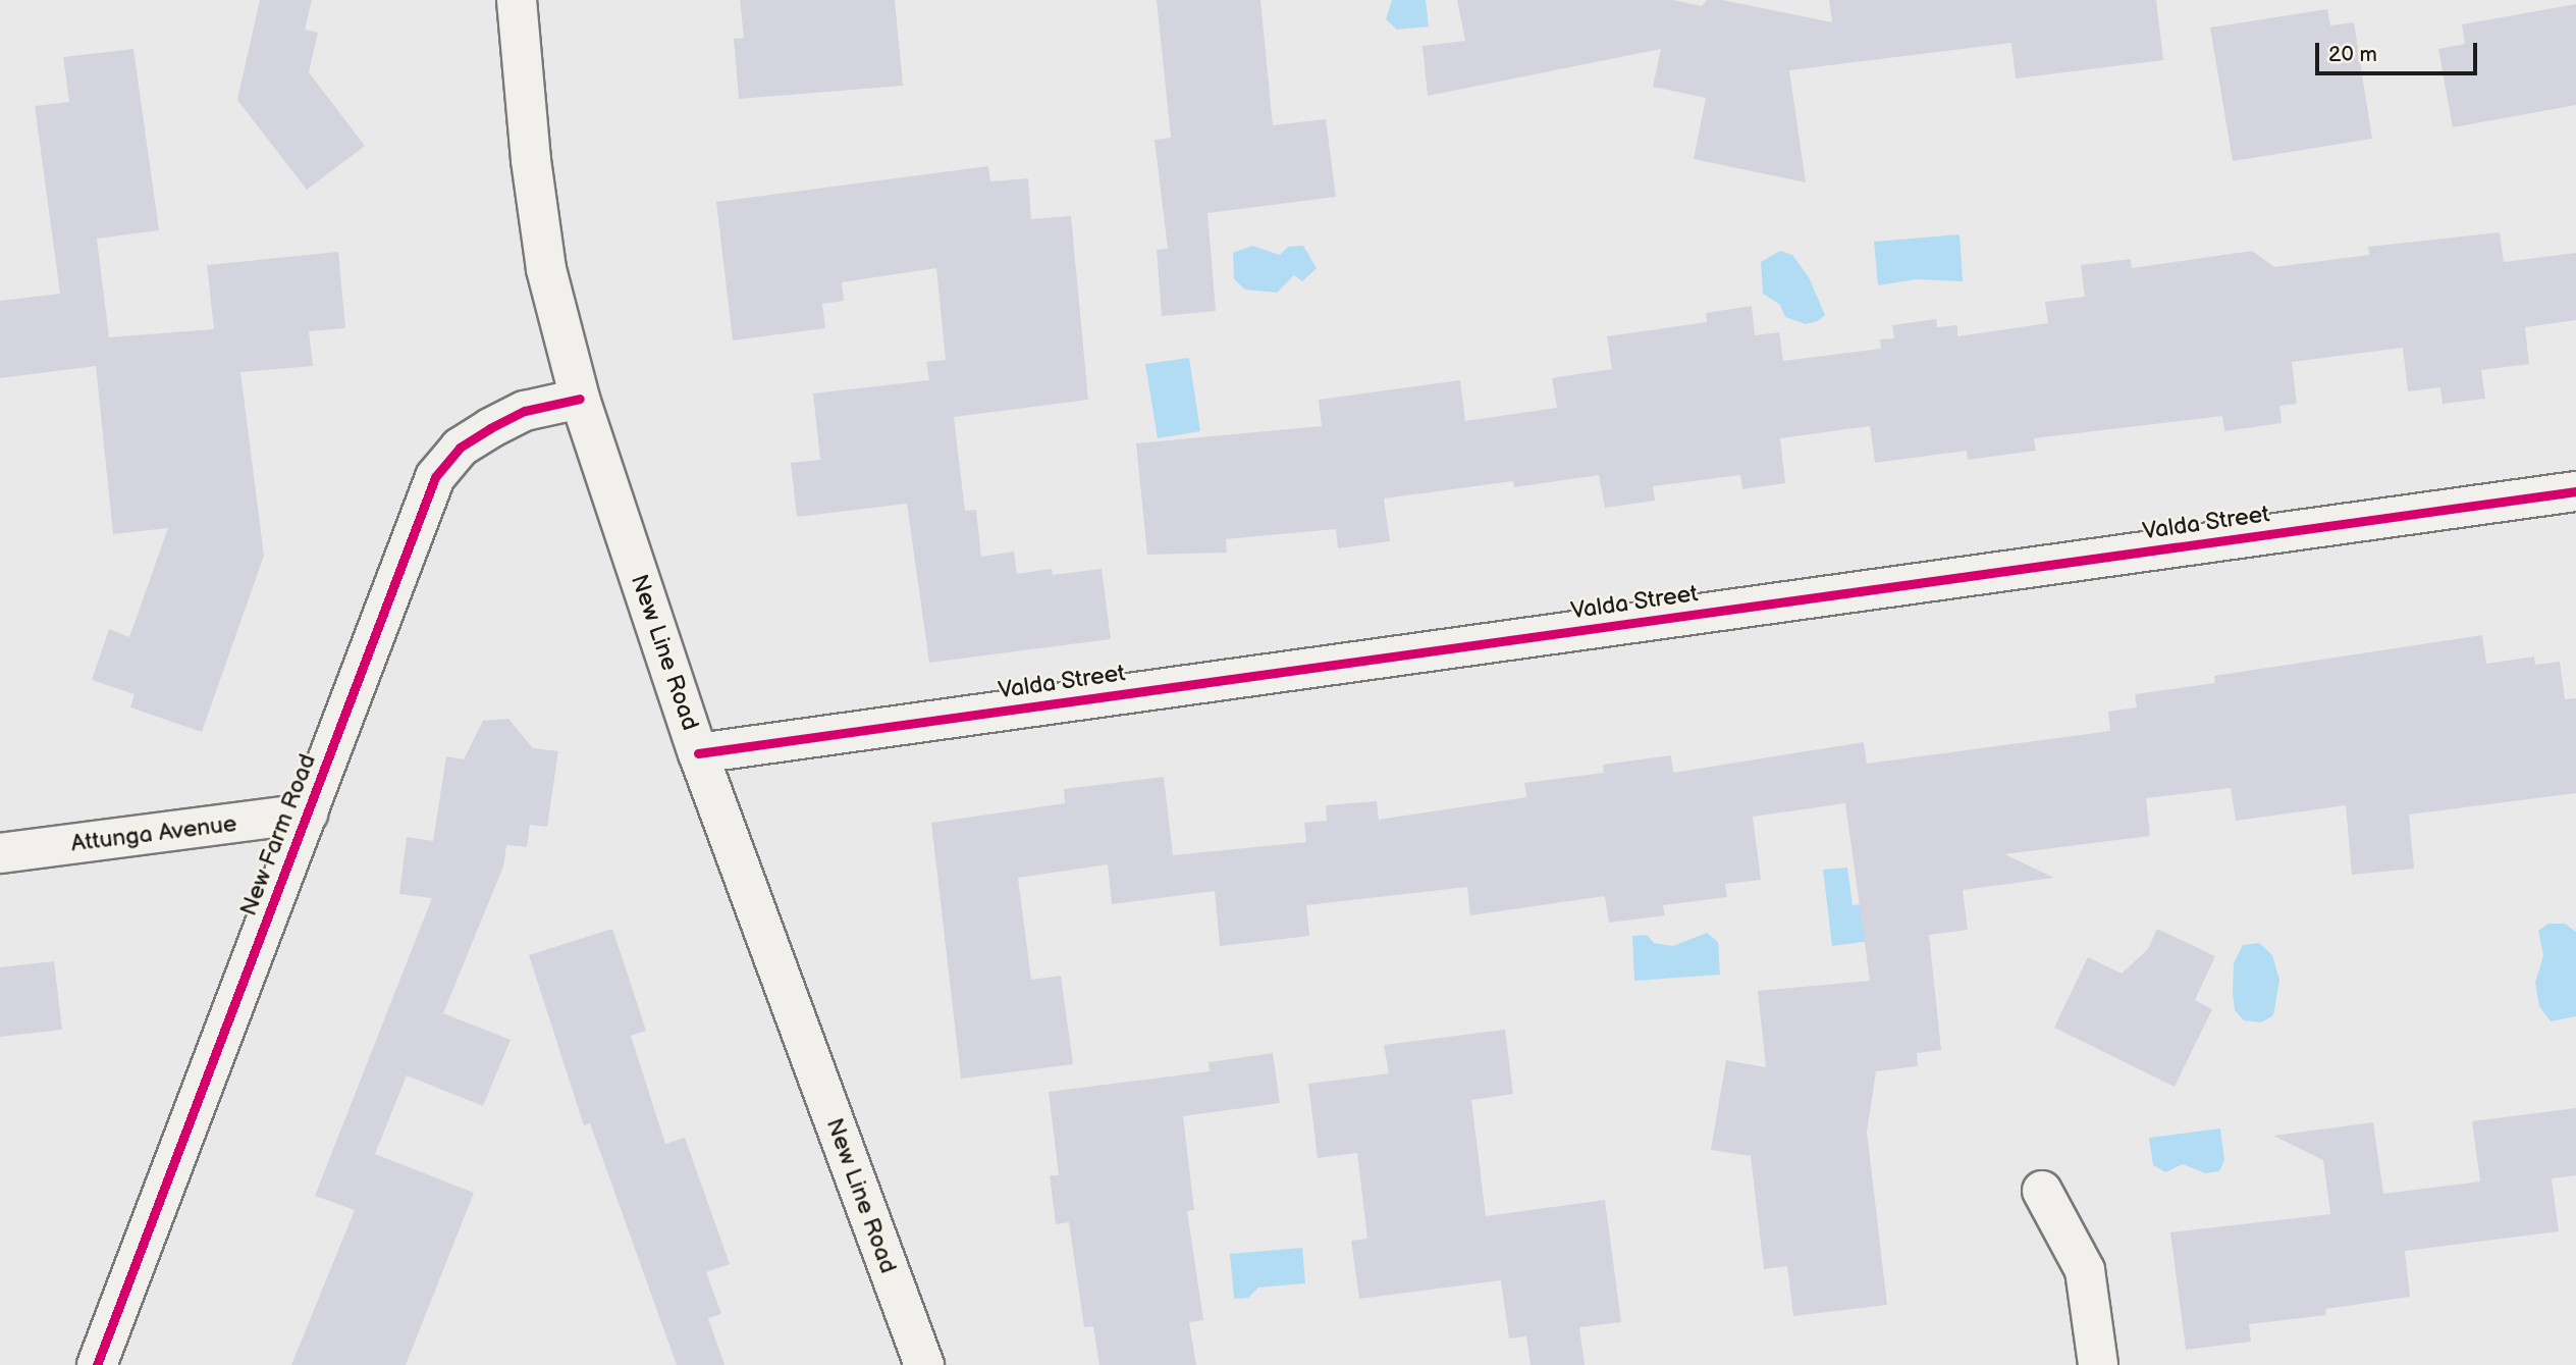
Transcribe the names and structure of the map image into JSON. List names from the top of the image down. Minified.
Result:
{"streets":{"street":["Valda Street","New Line Road","Attunga Avenue","New Farm Road"]},"crossings":[["Valda Street","New Line Road"],["New Line Road","New Farm Road"],["Attunga Avenue","New Farm Road"]],"scale_bar":"20 m"}
